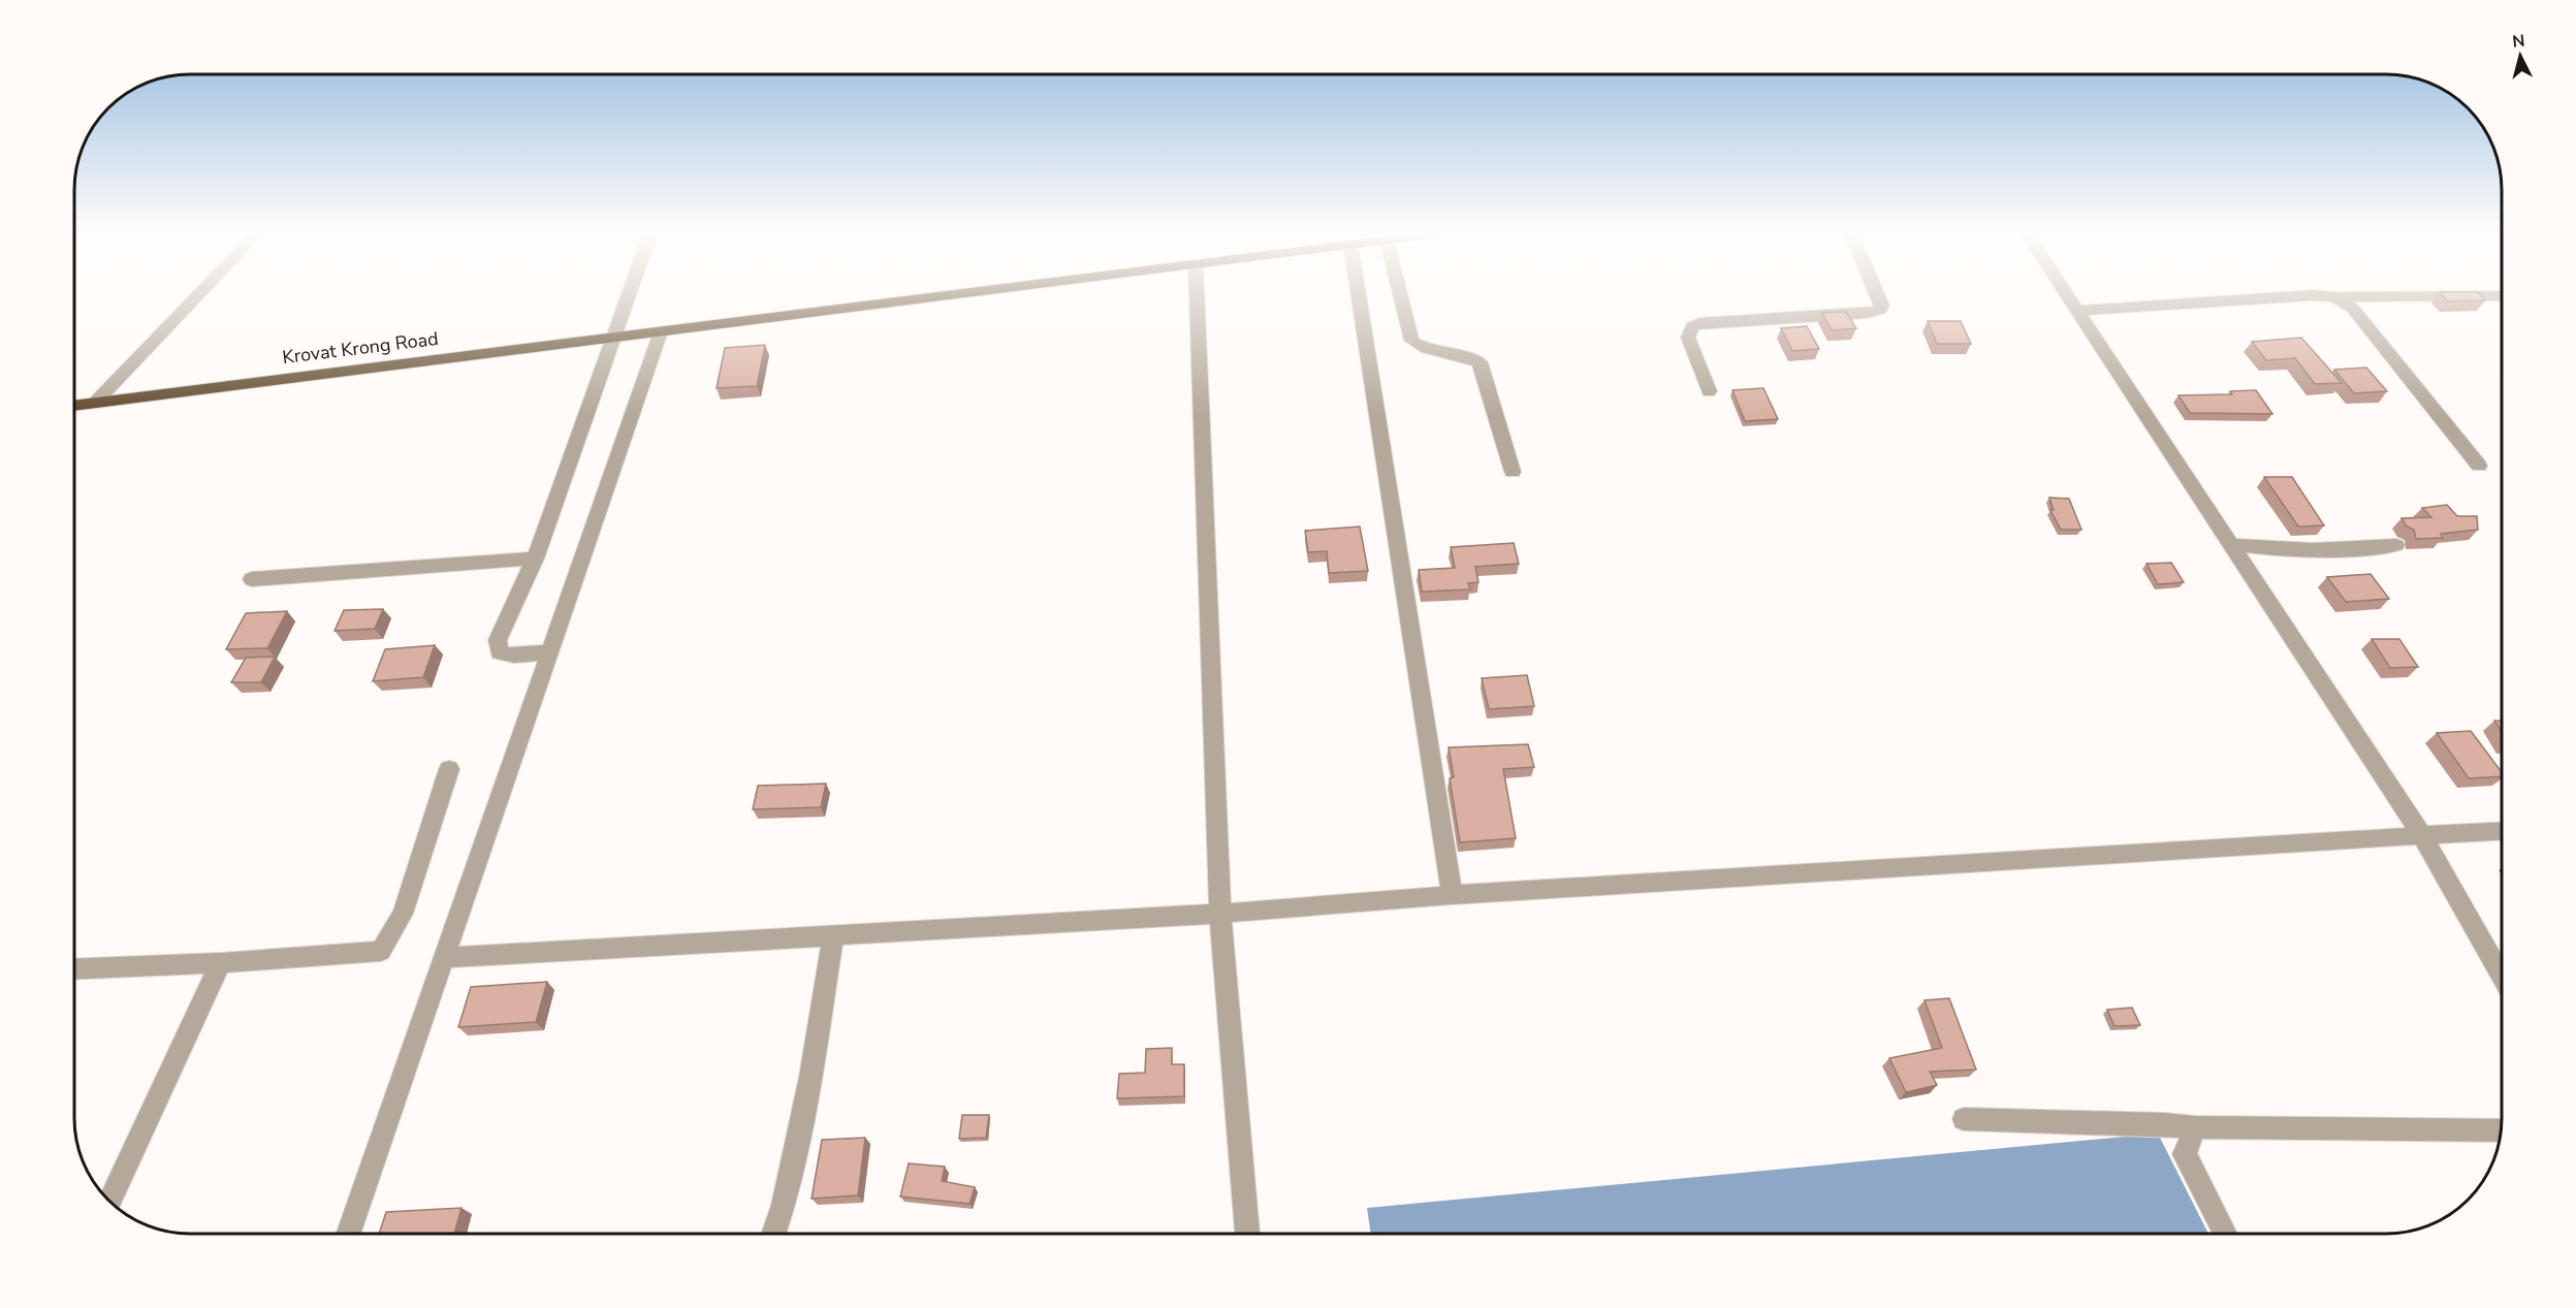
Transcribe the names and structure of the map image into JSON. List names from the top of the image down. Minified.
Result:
{"streets":{"highway":["Krovat Krong Road"]},"north":"top"}
